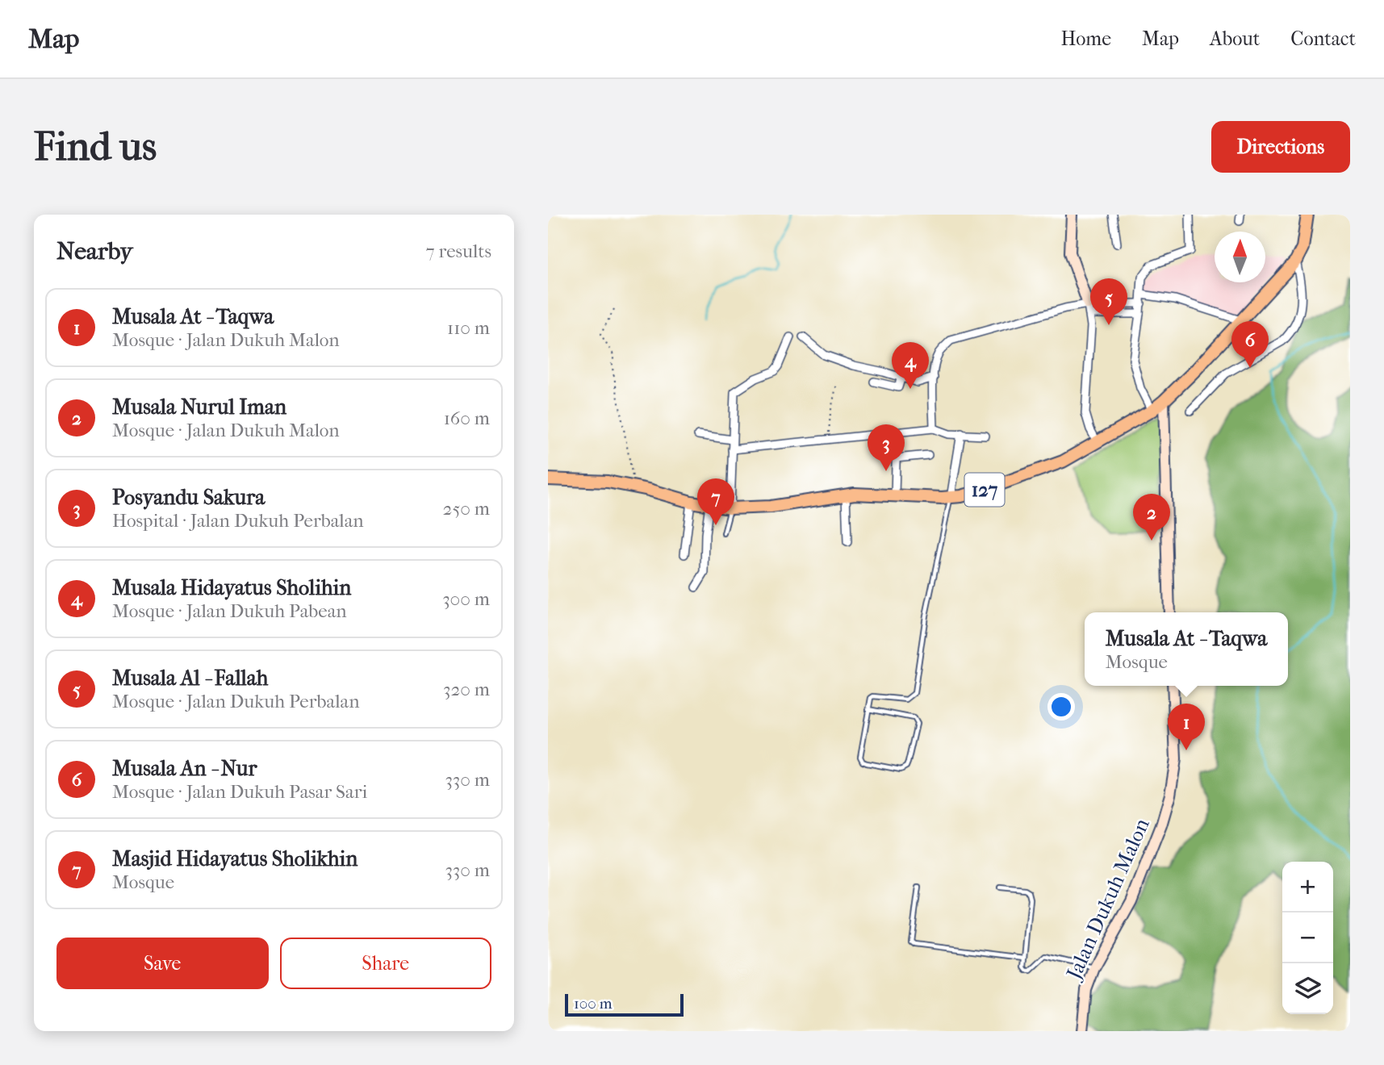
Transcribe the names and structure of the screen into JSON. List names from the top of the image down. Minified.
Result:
{"streets":{"main road":["127"],"street":["Jalan Dukuh Malon"]},"scale_bar":"100 m","north":"top","page":{"header":"Map","nav":["Home","Map","About","Contact"],"buttons":["Directions",["Save","Share"]],"title":"Find us","heading":["Nearby","7 results"],"pins":["5","6","4","3","7","2","1"],"list":[{"mark":"1","name":"Musala At - Taqwa","note":"Mosque · Jalan Dukuh Malon","value":"110 m"},{"mark":"2","name":"Musala Nurul Iman","note":"Mosque · Jalan Dukuh Malon","value":"160 m"},{"mark":"3","name":"Posyandu Sakura","note":"Hospital · Jalan Dukuh Perbalan","value":"250 m"},{"mark":"4","name":"Musala Hidayatus Sholihin","note":"Mosque · Jalan Dukuh Pabean","value":"300 m"},{"mark":"5","name":"Musala Al - Fallah","note":"Mosque · Jalan Dukuh Perbalan","value":"320 m"},{"mark":"6","name":"Musala An - Nur","note":"Mosque · Jalan Dukuh Pasar Sari","value":"330 m"},{"mark":"7","name":"Masjid Hidayatus Sholikhin","note":"Mosque","value":"330 m"}],"popup":["Musala At - Taqwa","Mosque"],"map_buttons":["+","−"],"scale":"100 m"}}
